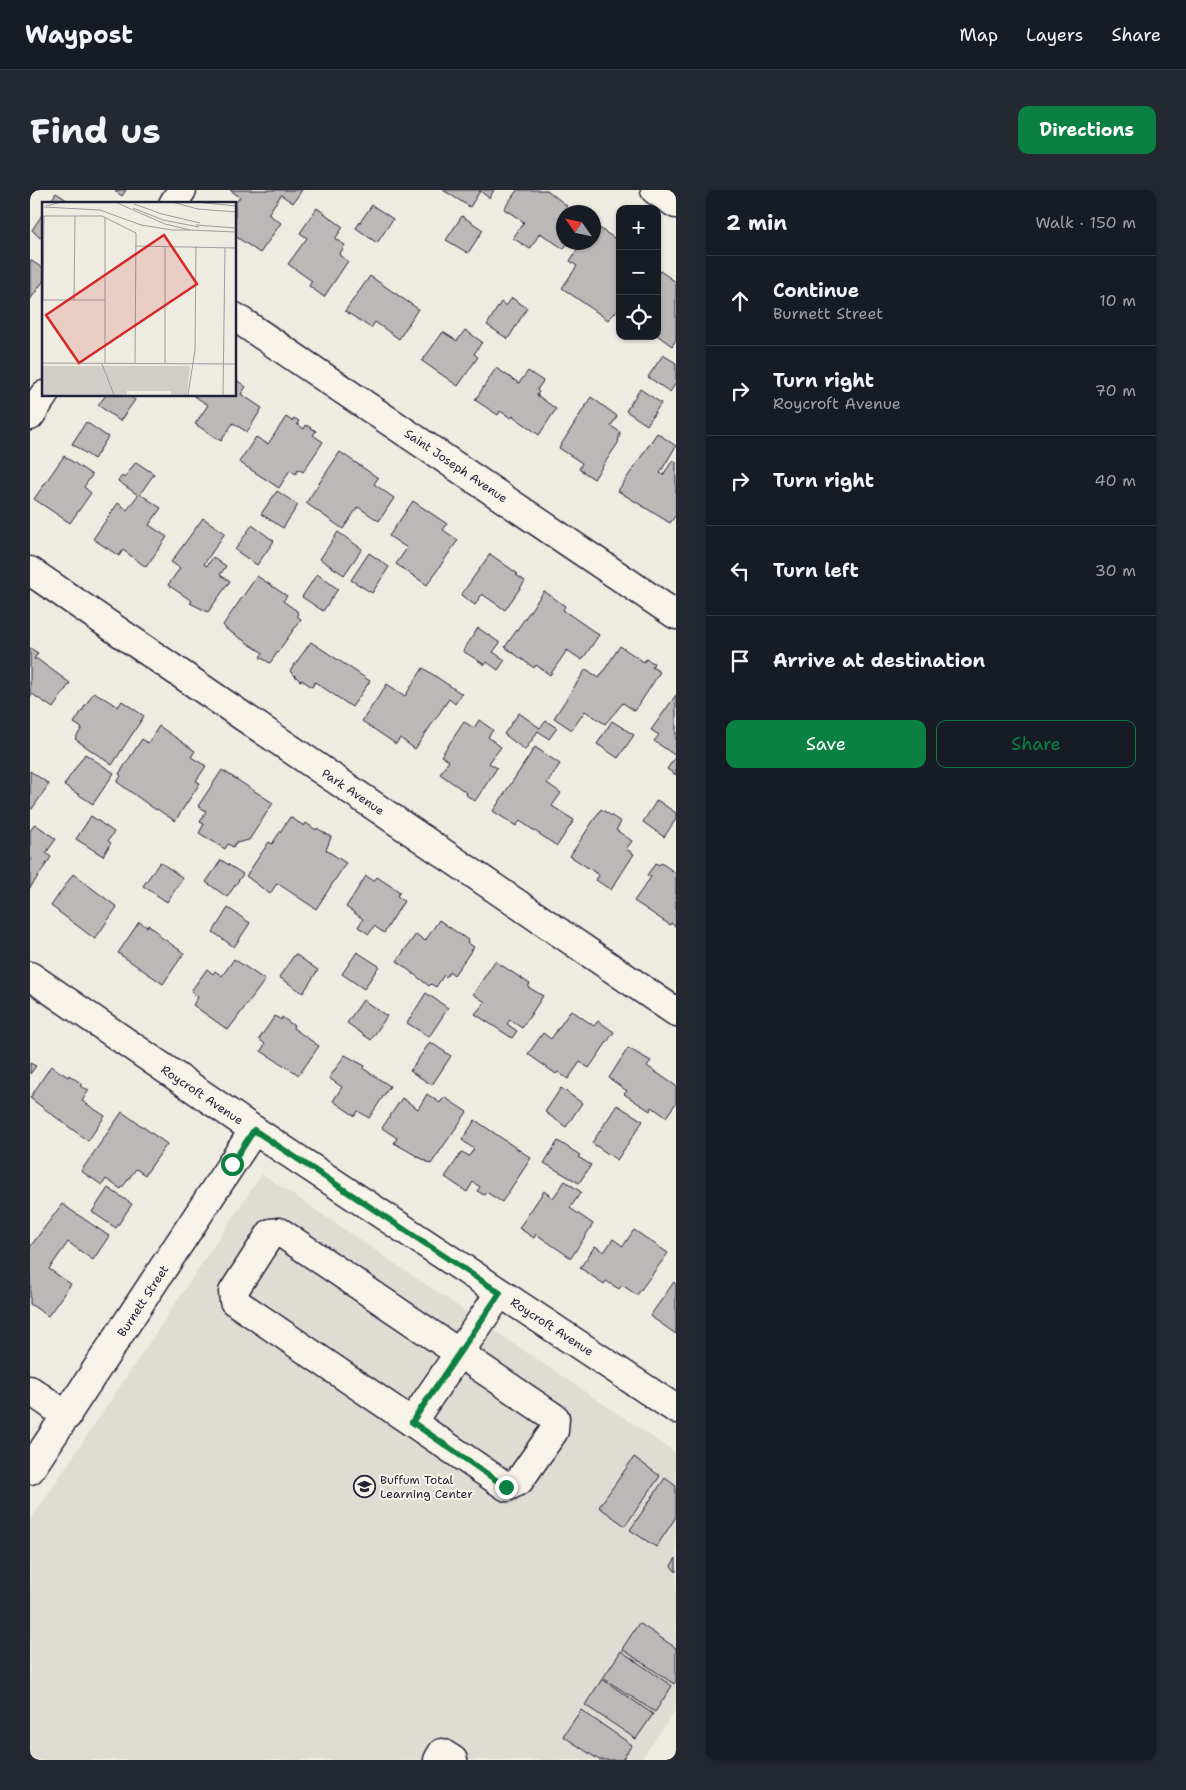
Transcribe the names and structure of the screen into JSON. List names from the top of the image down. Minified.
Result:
{"streets":{"street":["Saint Joseph Avenue","Park Avenue","Roycroft Avenue","Burnett Street"]},"crossings":[["Roycroft Avenue","Burnett Street"]],"places":{"school or university":["Buffum Total Learning Center"]},"north":"top left","page":{"header":"Waypost","nav":["Map","Layers","Share"],"buttons":["Directions",["Save","Share"]],"title":"Find us","heading":["2 min","Walk · 150 m"],"map_buttons":["+","−"],"list":[["Continue","Burnett Street","10 m"],["Turn right","Roycroft Avenue","70 m"],["Turn right","40 m"],["Turn left","30 m"],"Arrive at destination"]}}
